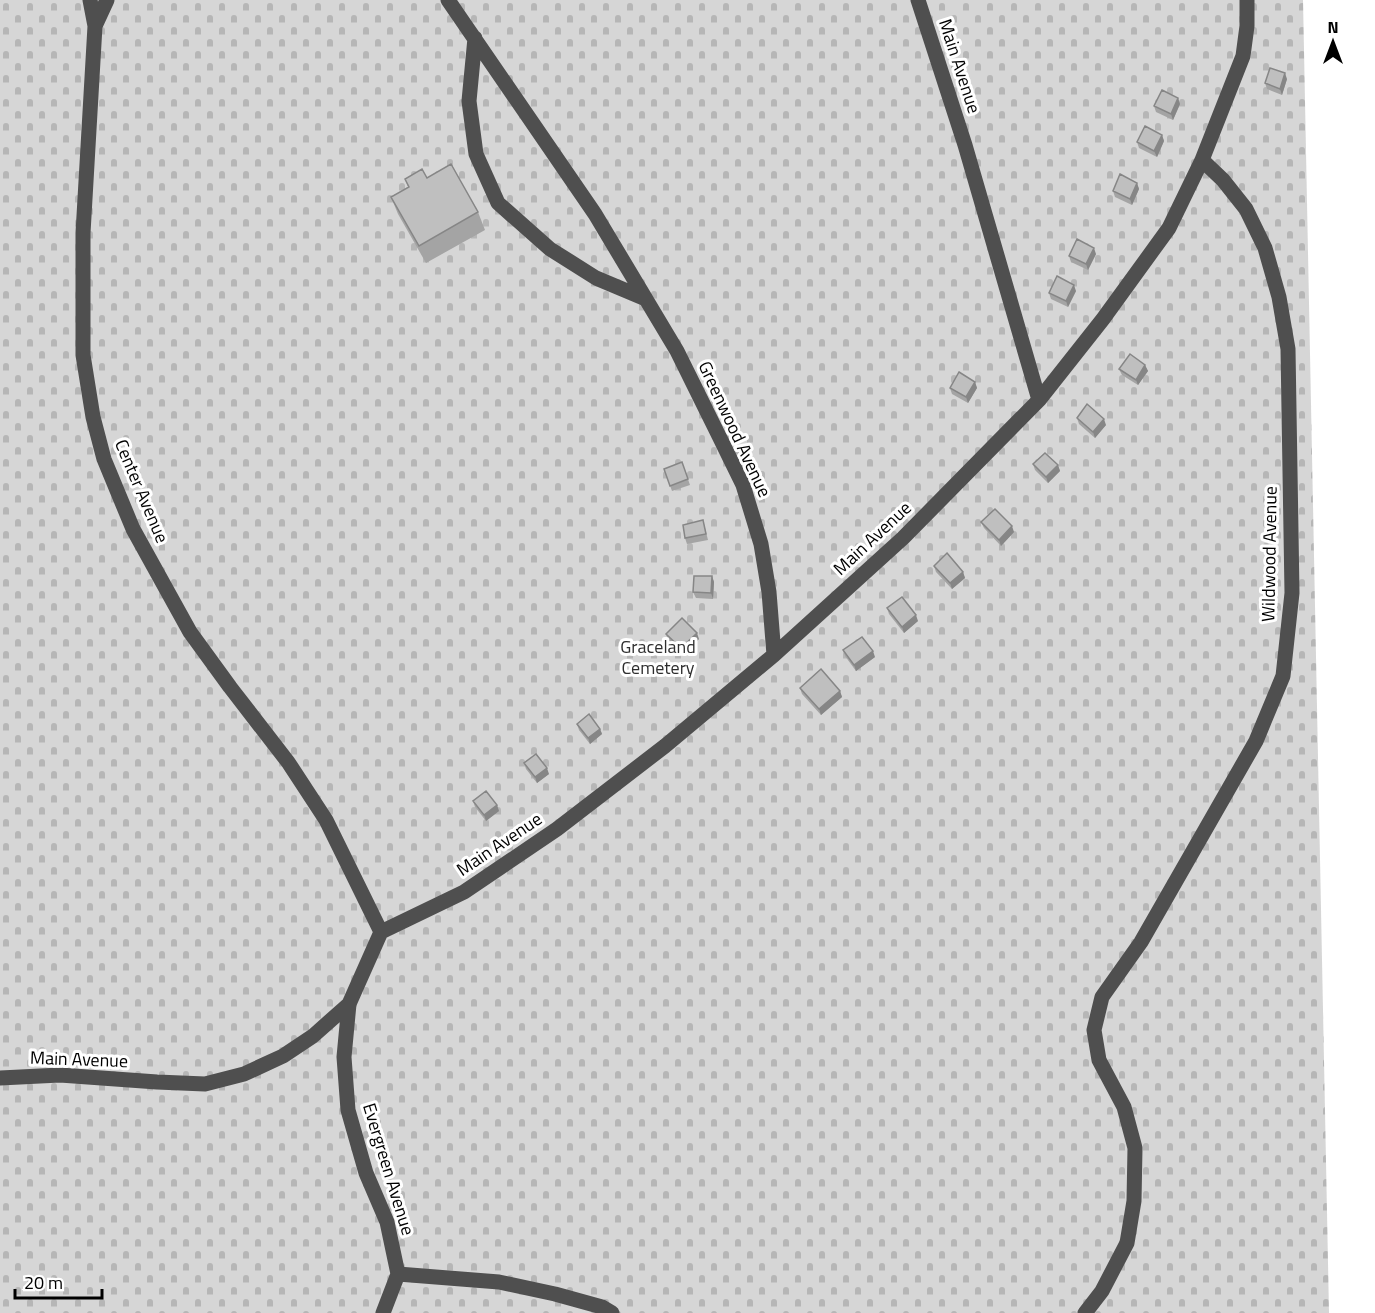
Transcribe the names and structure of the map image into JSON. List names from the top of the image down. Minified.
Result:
{"streets":{"lane":["Main Avenue","Greenwood Avenue","Center Avenue","Wildwood Avenue","Evergreen Avenue"]},"crossings":[["Main Avenue","Greenwood Avenue"],["Main Avenue","Center Avenue"],["Main Avenue","Evergreen Avenue"],["Center Avenue","Evergreen Avenue"]],"parks":["Graceland Cemetery"],"scale_bar":"20 m","north":"top"}
